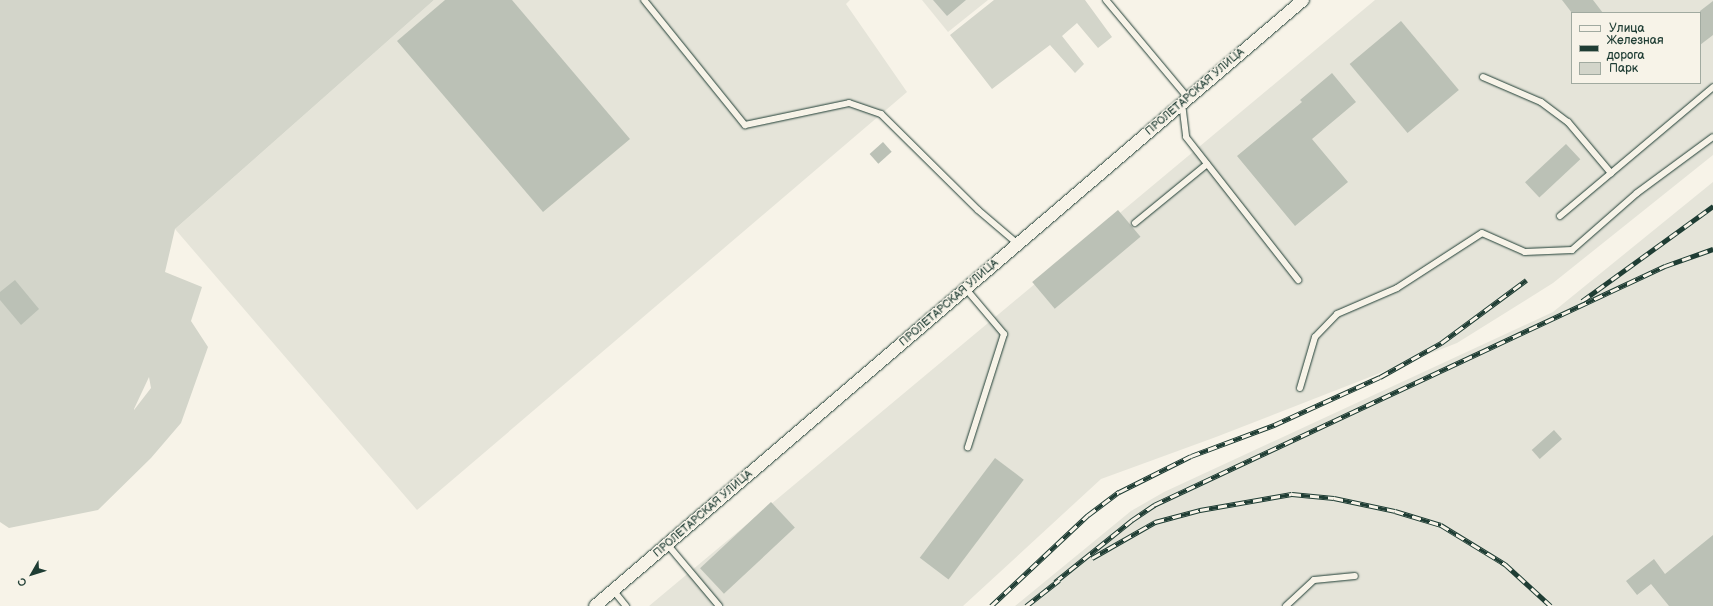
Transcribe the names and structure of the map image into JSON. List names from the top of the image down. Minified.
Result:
{"streets":{"street":["ПРОЛЕТАРСКАЯ УЛИЦА"]},"legend":["Улица","Железная дорога","Парк"],"north":"bottom left"}
